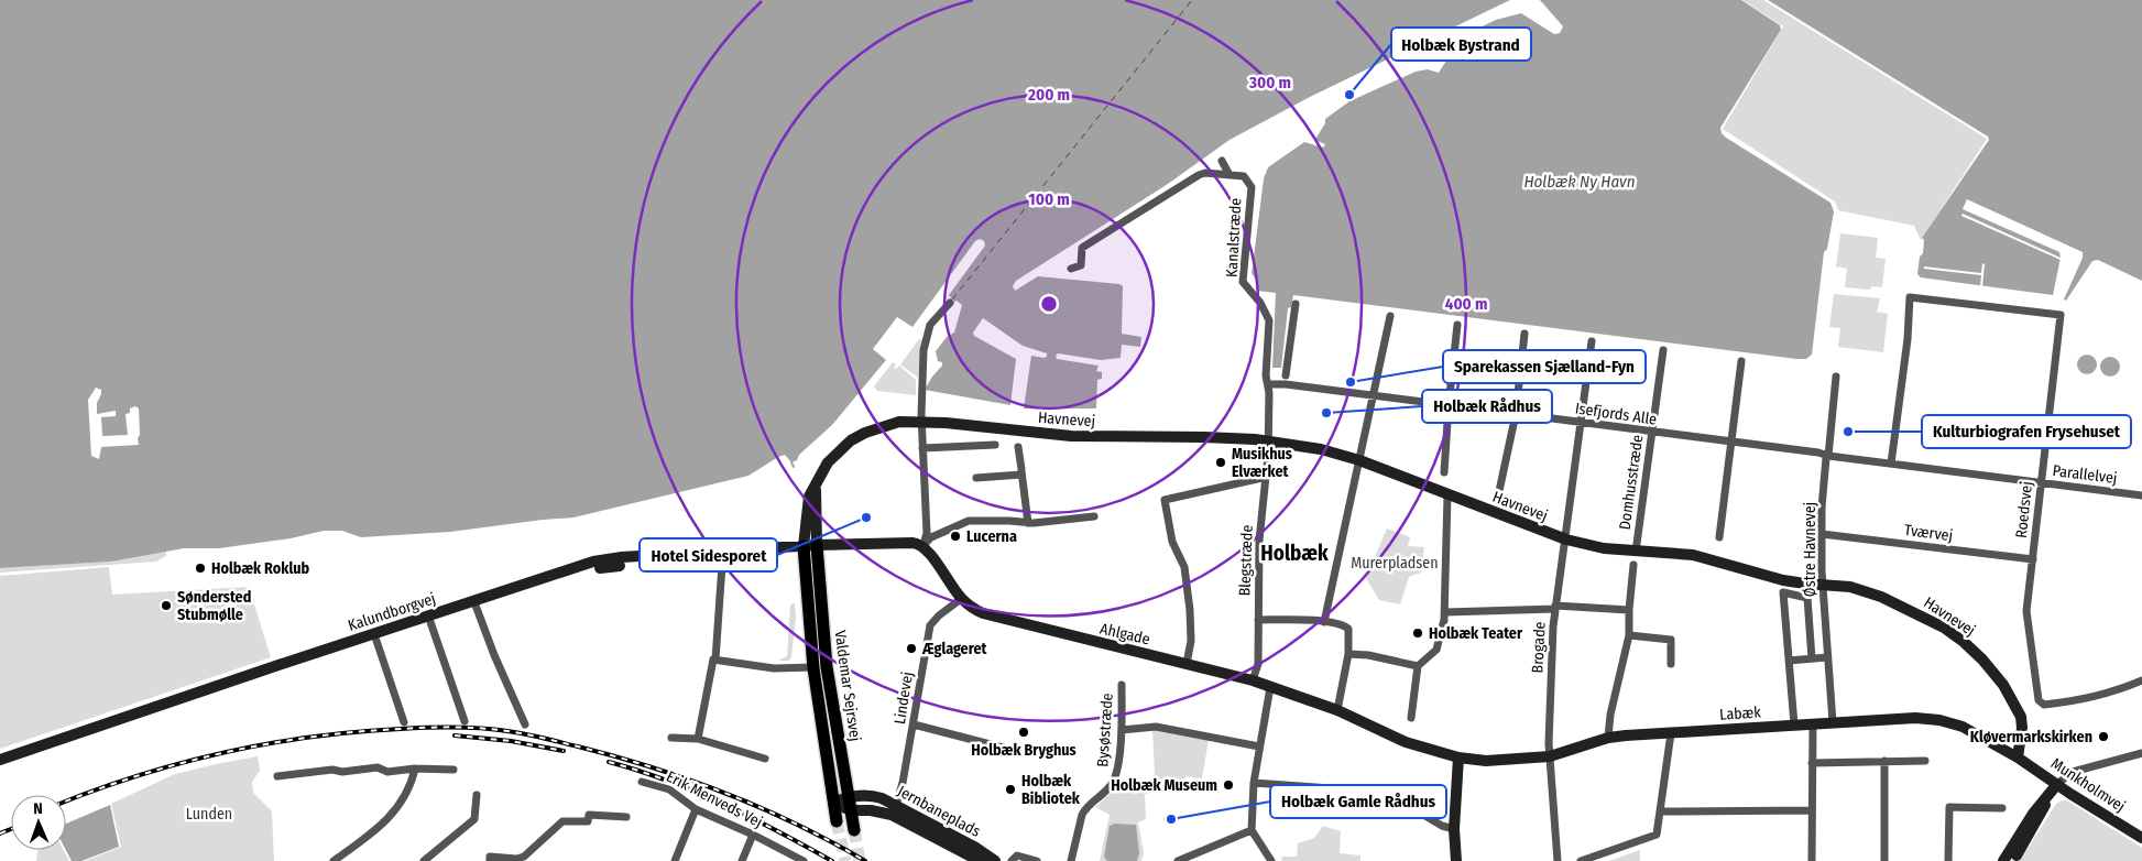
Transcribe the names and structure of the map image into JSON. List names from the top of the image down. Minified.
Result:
{"streets":{"main road":["Valdemar Sejrsvej"],"street":["Kanalstræde","Isefjords Alle","Havnevej","Parallelvej","Domhusstræde","Roedsvej","Tværvej","Østre Havnevej","Blegstræde","Kalundborgvej","Ahlgade","Brogade","Lindevej","Labæk","Bysøstræde","Munkholmvej","Erik Menveds Vej","Jernbaneplads"]},"crossings":[["Kanalstræde","Isefjords Alle"],["Kanalstræde","Havnevej"],["Kanalstræde","Blegstræde"],["Isefjords Alle","Parallelvej"],["Isefjords Alle","Domhusstræde"],["Isefjords Alle","Østre Havnevej"],["Isefjords Alle","Brogade"],["Havnevej","Domhusstræde"],["Havnevej","Østre Havnevej"],["Havnevej","Blegstræde"],["Havnevej","Kalundborgvej"],["Havnevej","Brogade"],["Havnevej","Valdemar Sejrsvej"],["Havnevej","Labæk"],["Havnevej","Munkholmvej"],["Parallelvej","Roedsvej"],["Parallelvej","Østre Havnevej"],["Roedsvej","Tværvej"],["Tværvej","Østre Havnevej"],["Østre Havnevej","Labæk"],["Blegstræde","Ahlgade"],["Kalundborgvej","Valdemar Sejrsvej"],["Ahlgade","Lindevej"],["Ahlgade","Labæk"],["Brogade","Labæk"],["Valdemar Sejrsvej","Jernbaneplads"],["Lindevej","Jernbaneplads"],["Labæk","Munkholmvej"]],"districts":["Holbæk"],"water":["Holbæk Ny Havn"],"parks":["Murerpladsen","Lunden"],"places":["Holbæk Bystrand","Sparekassen Sjælland-Fyn","Holbæk Rådhus","Kulturbiografen Frysehuset","Musikhus Elværket","Hotel Sidesporet","Lucerna","Holbæk Roklub","Søndersted Stubmølle","Holbæk Teater","Æglageret","Holbæk Bryghus","Kløvermarkskirken","Holbæk Museum","Holbæk Bibliotek","Holbæk Gamle Rådhus"],"north":"top","rings":["300 m","200 m","100 m","400 m"]}
